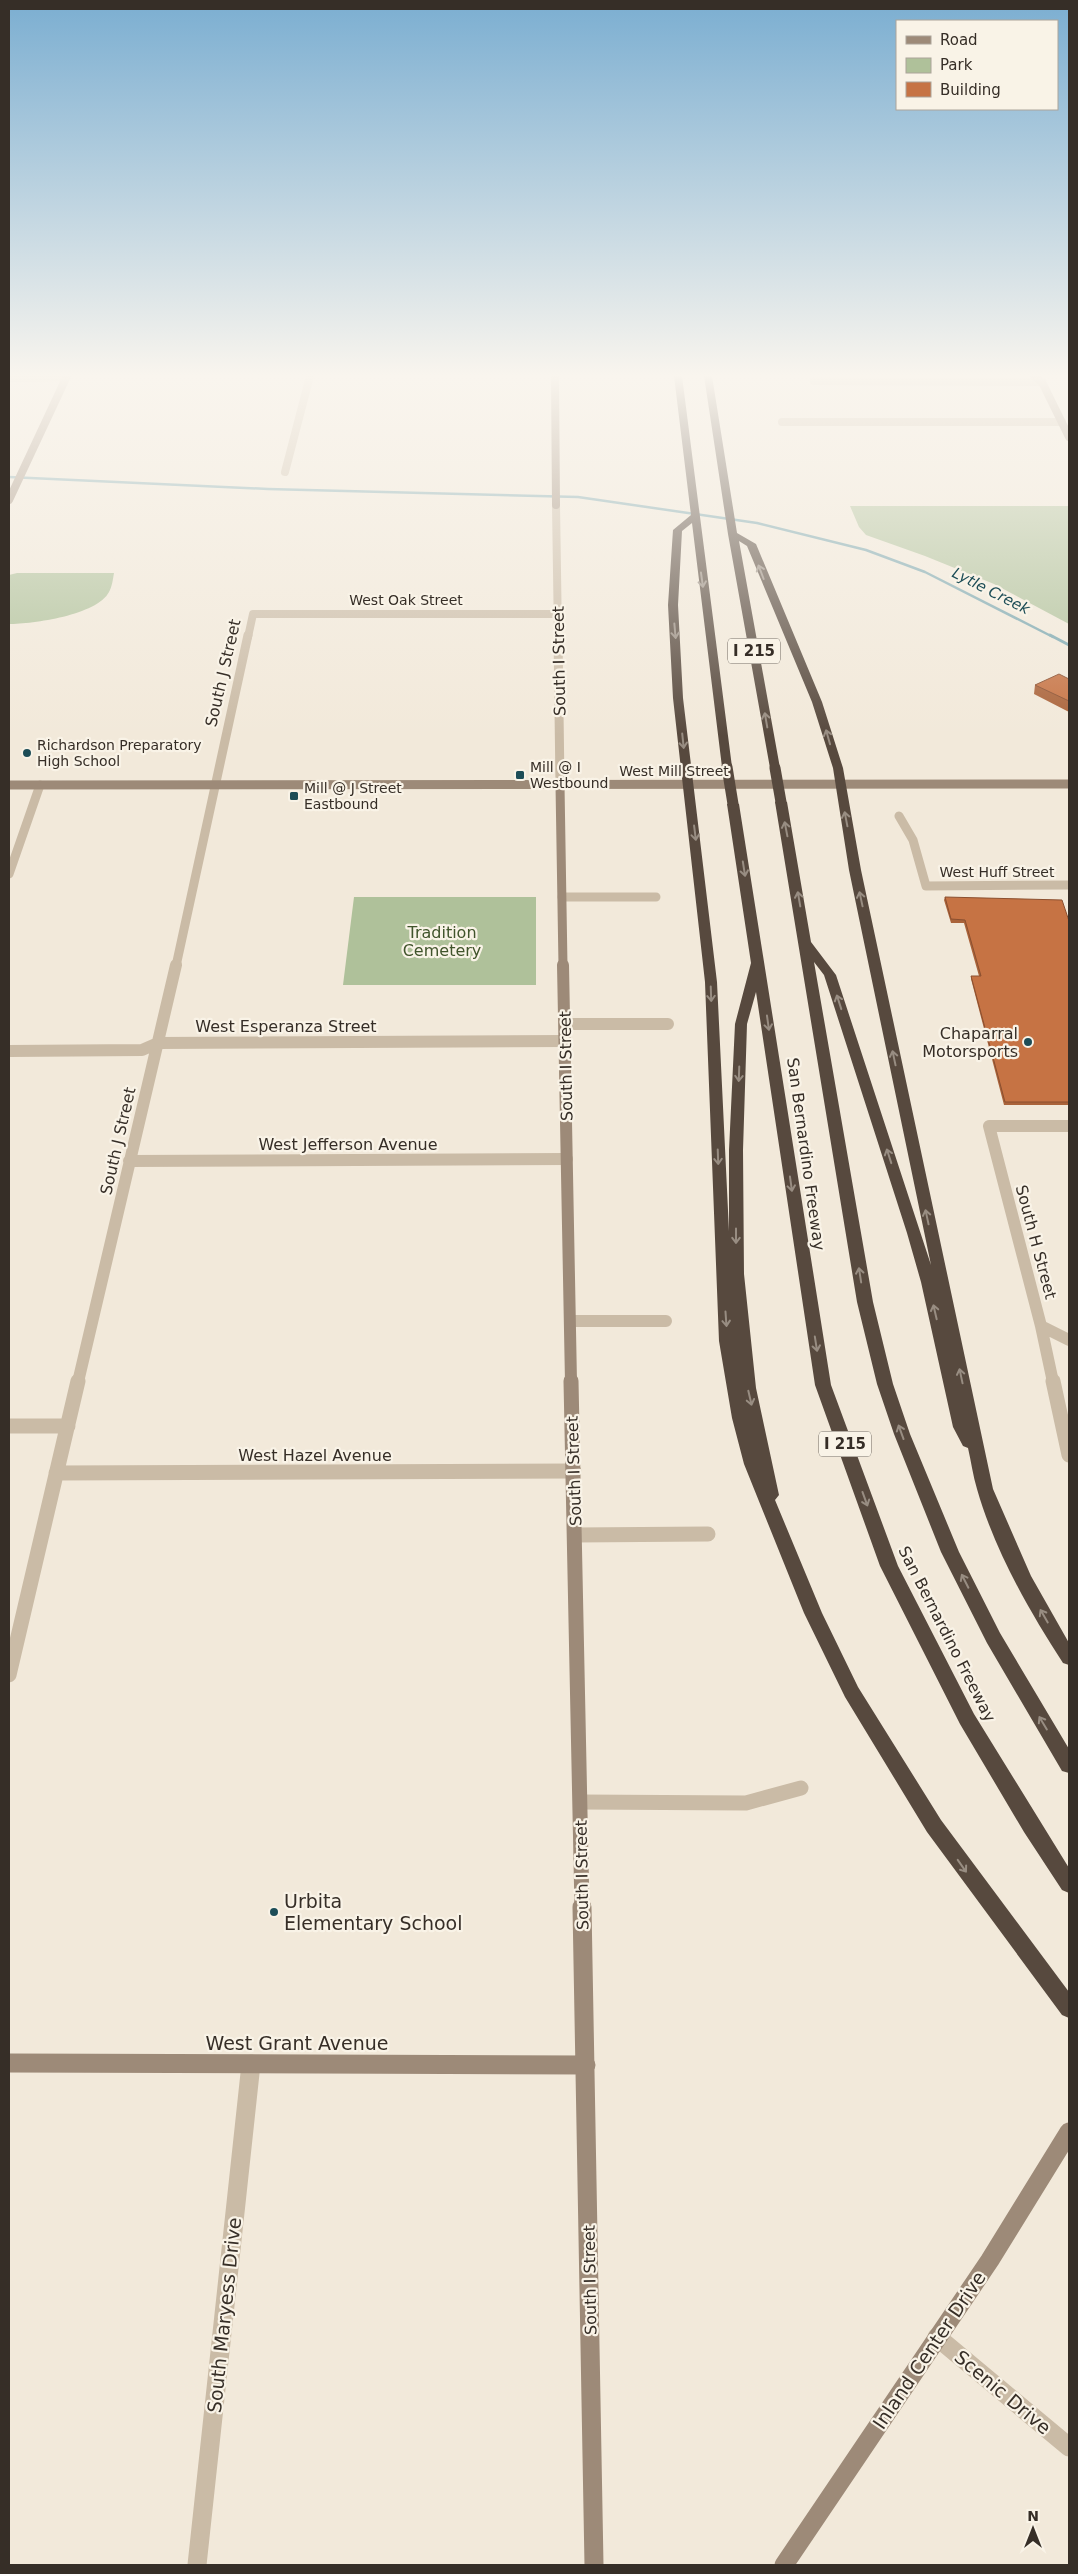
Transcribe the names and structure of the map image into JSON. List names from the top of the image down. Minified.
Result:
{"streets":{"highway":["I 215","San Bernardino Freeway"],"street":["West Oak Street","South I Street","South J Street","West Mill Street","West Huff Street","West Esperanza Street","West Jefferson Avenue","South H Street","West Hazel Avenue","West Grant Avenue","South Maryess Drive","Inland Center Drive","Scenic Drive"]},"crossings":[["West Oak Street","South I Street"],["West Oak Street","South J Street"],["South I Street","West Mill Street"],["South I Street","West Esperanza Street"],["South I Street","West Jefferson Avenue"],["South I Street","West Hazel Avenue"],["South I Street","West Grant Avenue"],["South J Street","West Mill Street"],["South J Street","West Esperanza Street"],["South J Street","West Jefferson Avenue"],["South J Street","West Hazel Avenue"],["West Grant Avenue","South Maryess Drive"],["Inland Center Drive","Scenic Drive"]],"water":["Lytle Creek"],"parks":["Tradition Cemetery"],"places":{"other":["Richardson Preparatory High School","Chaparral Motorsports","Urbita Elementary School"],"transit":["Mill @ I Westbound","Mill @ J Street Eastbound"]},"legend":["Road","Park","Building"],"north":"top"}
